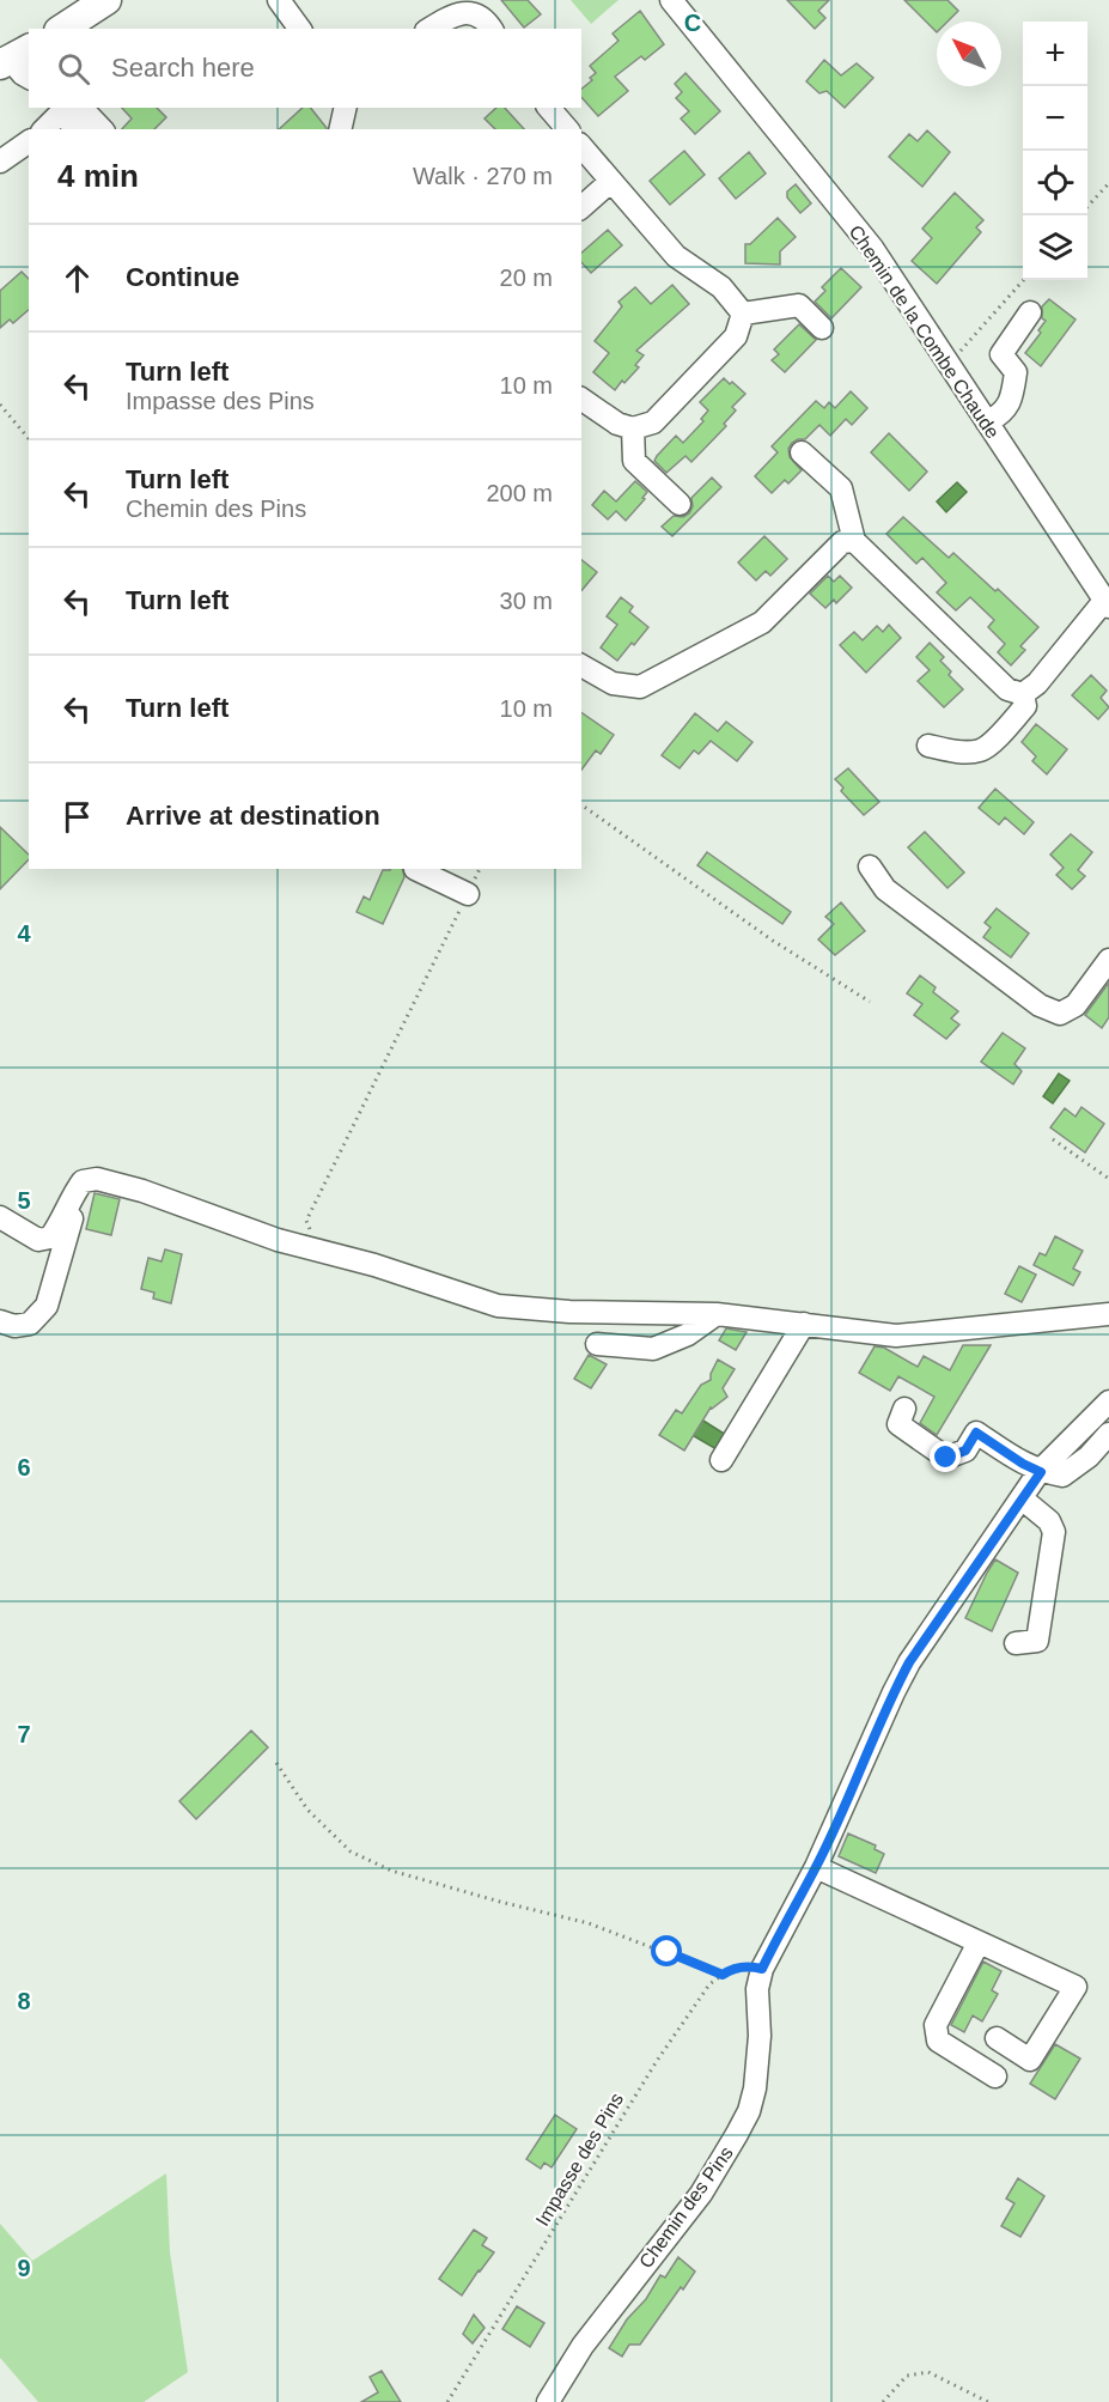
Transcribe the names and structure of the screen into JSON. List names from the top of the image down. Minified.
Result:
{"streets":{"street":["Chemin de la Combe Chaude","Chemin des Pins"],"path":["Impasse des Pins"]},"north":"top left","page":{"map_buttons":["+","−"],"search":"Search here","heading":["4 min","Walk · 270 m"],"list":[["Continue","20 m"],["Turn left","Impasse des Pins","10 m"],["Turn left","Chemin des Pins","200 m"],["Turn left","30 m"],["Turn left","10 m"],"Arrive at destination"]},"grid":{"columns":["C"],"rows":["4","5","6","7","8","9"]}}
